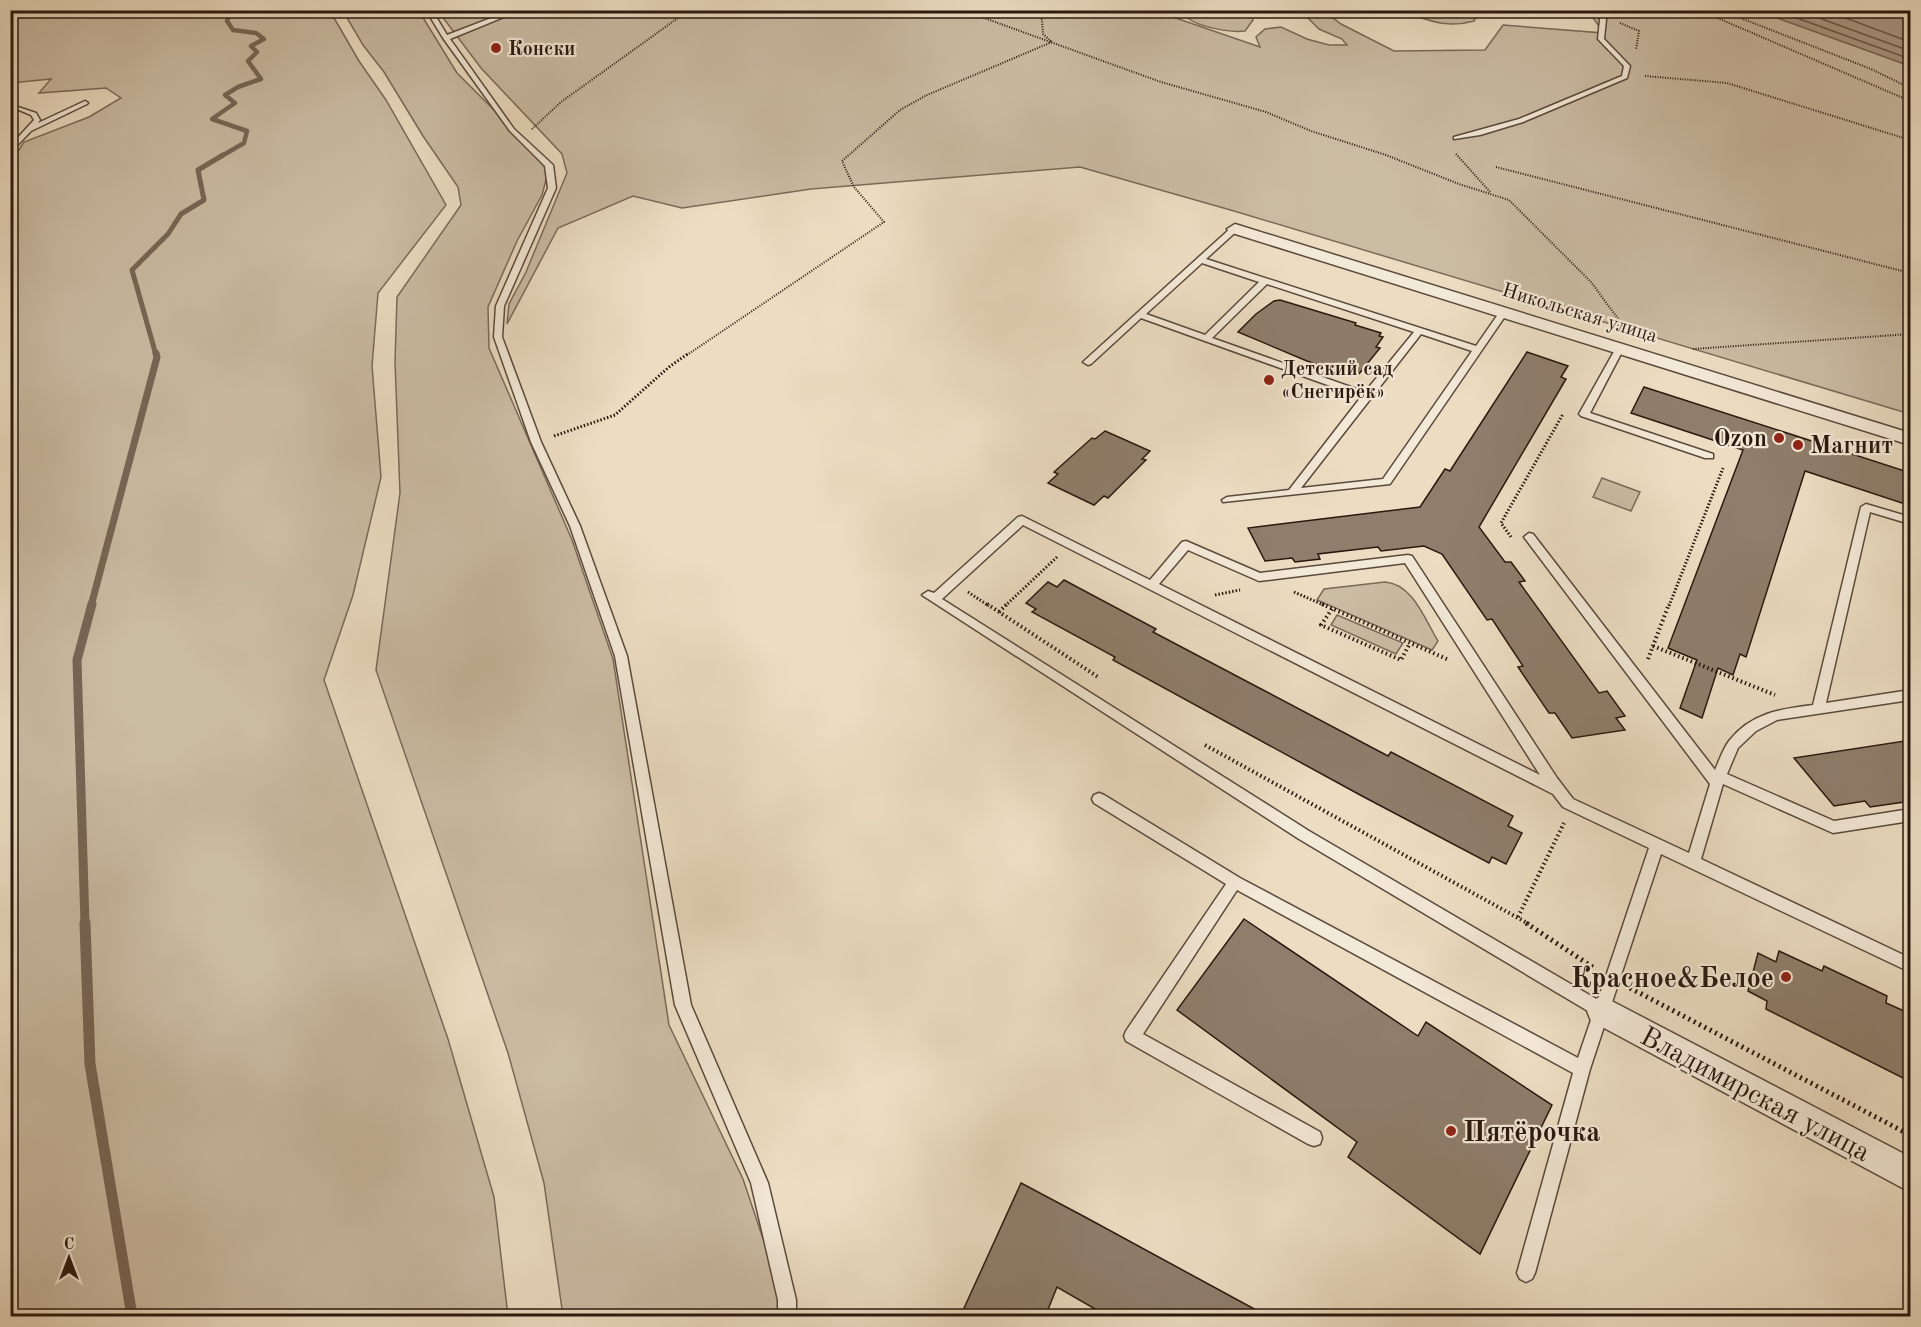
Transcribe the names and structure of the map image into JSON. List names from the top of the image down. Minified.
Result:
{"streets":{"street":["Никольская улица","Владимирская улица"]},"places":["Конски","Детский сад «Снегирёк»","Ozon","Магнит","Красное&Белое","Пятёрочка"],"north":"top"}
